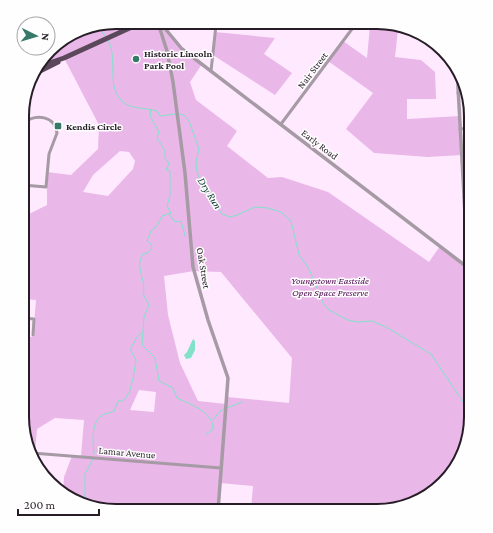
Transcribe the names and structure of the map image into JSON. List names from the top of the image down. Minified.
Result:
{"streets":{"street":["Nair Street","Early Road","Oak Street","Lamar Avenue"]},"crossings":[["Nair Street","Early Road"],["Oak Street","Lamar Avenue"]],"water":["Dry Run"],"parks":["Youngstown Eastside Open Space Preserve"],"places":{"other":["Historic Lincoln Park Pool"],"transit":["Kendis Circle"]},"scale_bar":"200 m","north":"right"}
